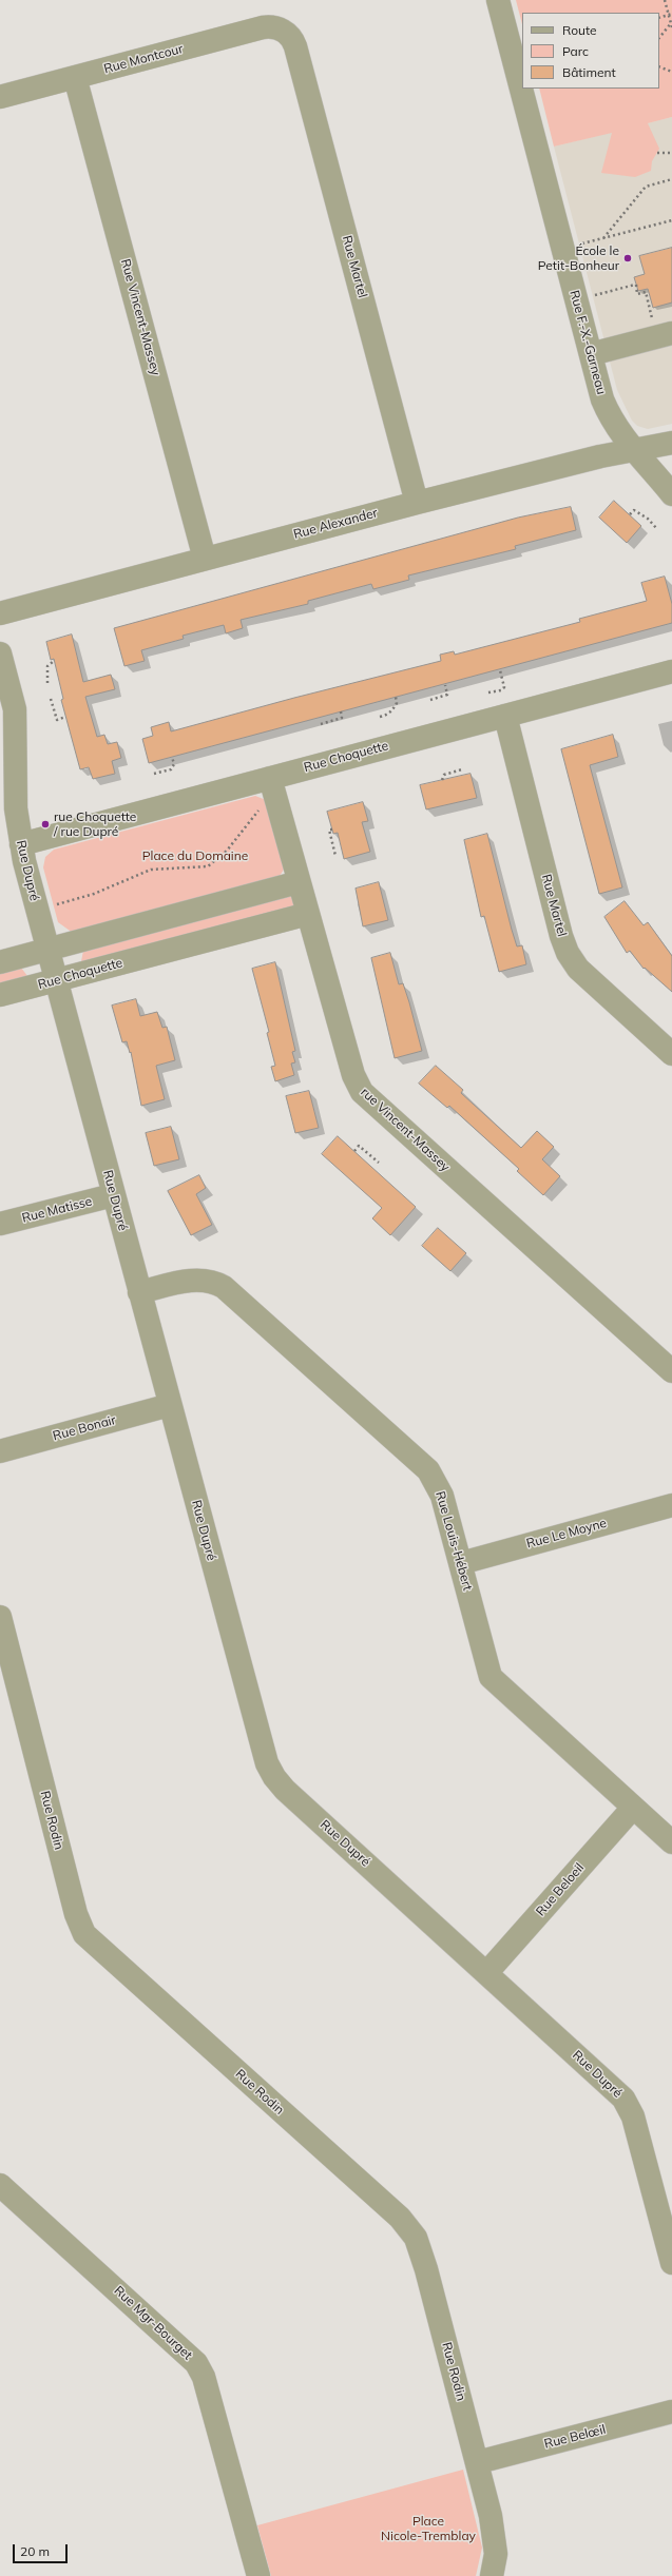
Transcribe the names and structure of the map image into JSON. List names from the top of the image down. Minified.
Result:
{"streets":{"street":["Rue Montcour","Rue Martel","Rue Vincent-Massey","Rue F.-X.-Garneau","Rue Alexander","Rue Choquette","Rue Dupré","rue Vincent-Massey","Rue Matisse","Rue Bonair","Rue Le Moyne","Rue Louis-Hébert","Rue Rodin","Rue Beloeil","Rue Mgr-Bourget","Rue Belœil"]},"crossings":[["Rue Montcour","Rue Martel"],["Rue Montcour","Rue Vincent-Massey"],["Rue Martel","Rue Alexander"],["Rue Martel","Rue Choquette"],["Rue Vincent-Massey","Rue Alexander"],["Rue F.-X.-Garneau","Rue Alexander"],["Rue Choquette","Rue Dupré"],["Rue Choquette","rue Vincent-Massey"],["Rue Dupré","Rue Matisse"],["Rue Dupré","Rue Bonair"],["Rue Dupré","Rue Louis-Hébert"],["Rue Dupré","Rue Beloeil"],["Rue Le Moyne","Rue Louis-Hébert"],["Rue Louis-Hébert","Rue Beloeil"],["Rue Rodin","Rue Belœil"]],"parks":["Place du Domaine","Place Nicole-Tremblay"],"places":["École le Petit-Bonheur","rue Choquette / rue Dupré"],"legend":["Route","Parc","Bâtiment"],"scale_bar":"20 m"}
